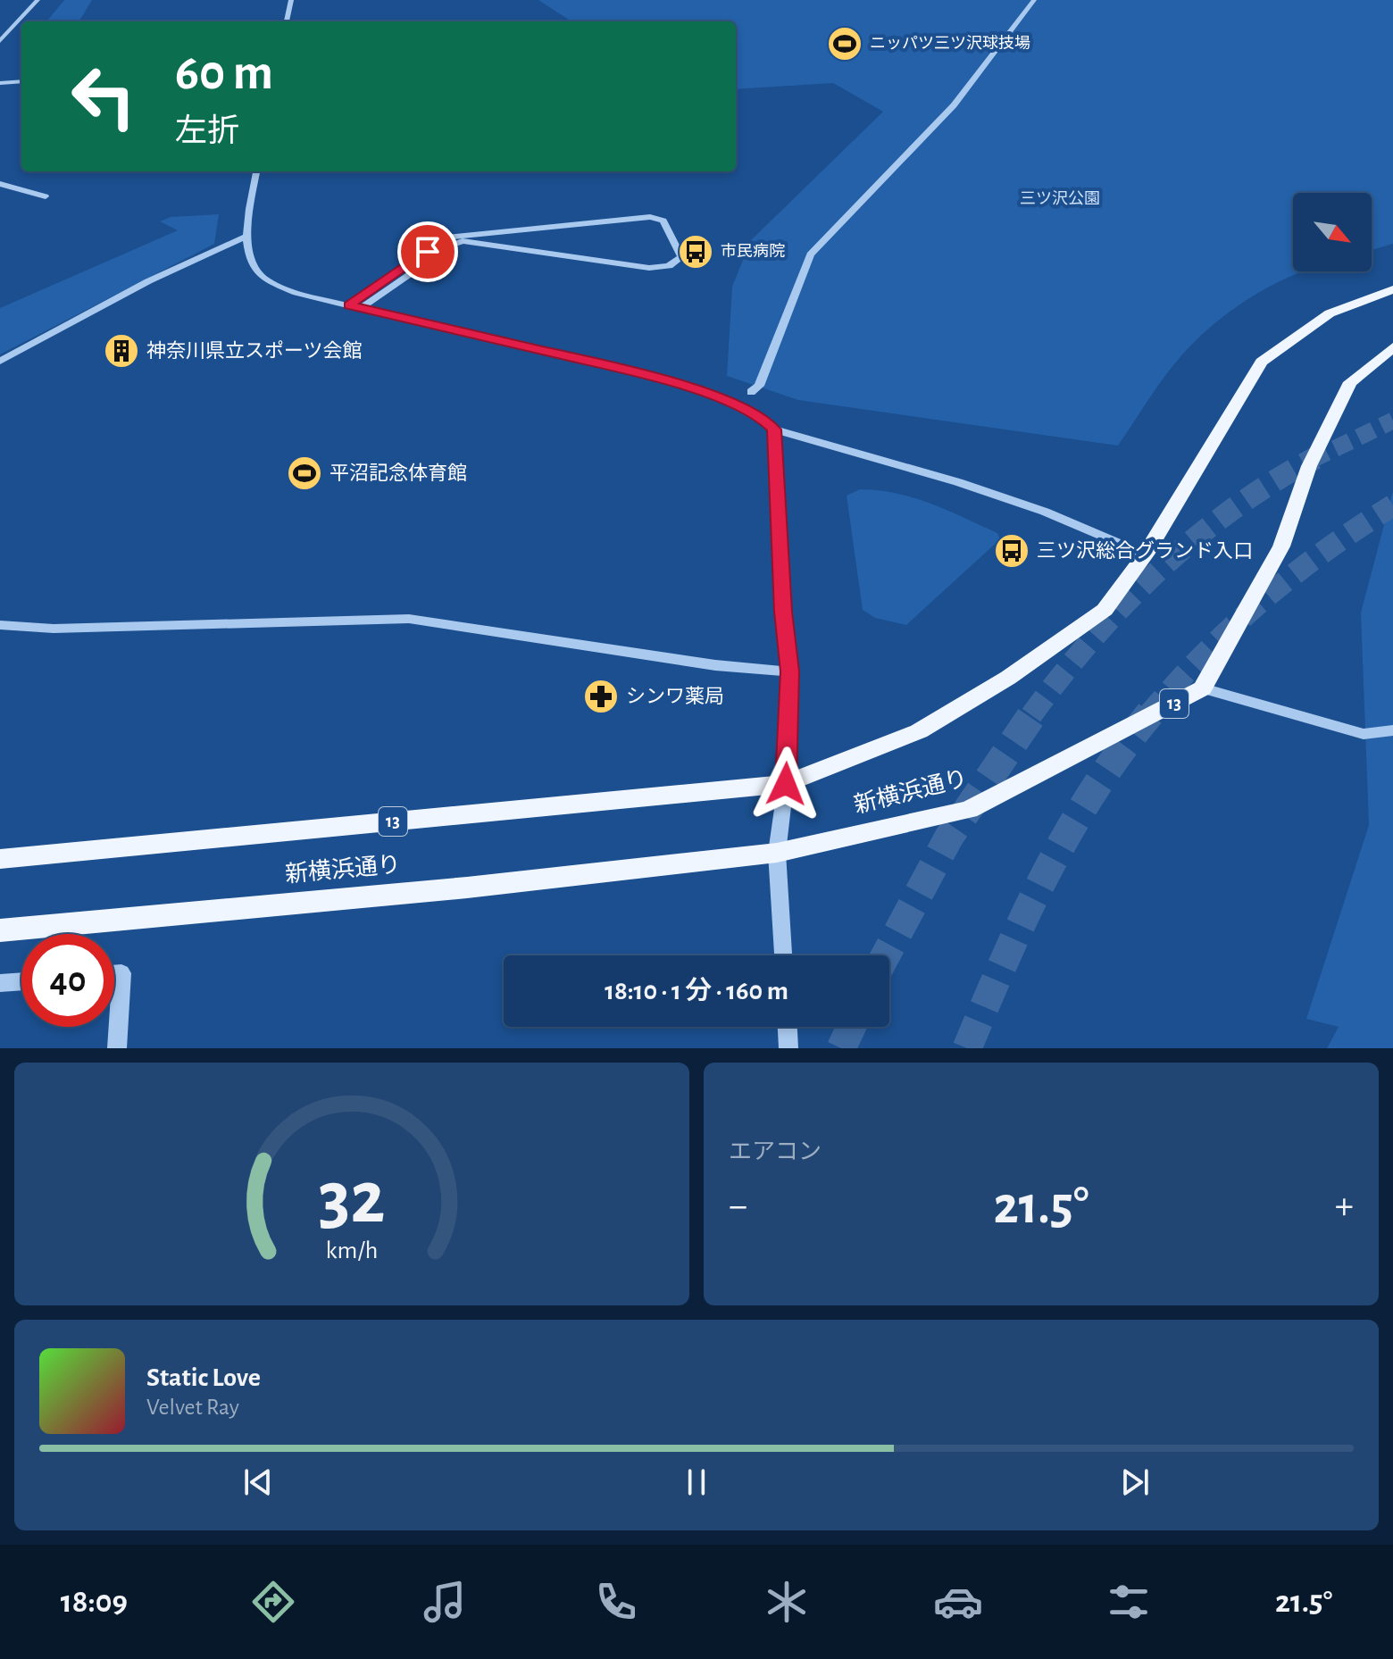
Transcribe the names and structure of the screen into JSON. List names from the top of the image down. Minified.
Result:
{"streets":{"main road":["13","新横浜通り"]},"crossings":[["13","新横浜通り"]],"parks":["三ツ沢公園"],"places":{"sports":["ニッパツ三ツ沢球技場","平沼記念体育館"],"bus stop":["市民病院","三ツ沢総合グランド入口"],"building":["神奈川県立スポーツ会館"],"pharmacy":["シンワ薬局"]},"north":"bottom right","page":{"turn":["60 m","左折"],"limit":"40","trip":"18:10 · 1 分 · 160 m","tile":"エアコン","heat":["−","21.5°","+"],"song":["Static Love","Velvet Ray"],"tabs":["18:09","21.5°"],"gauge":["32","km/h"]}}
